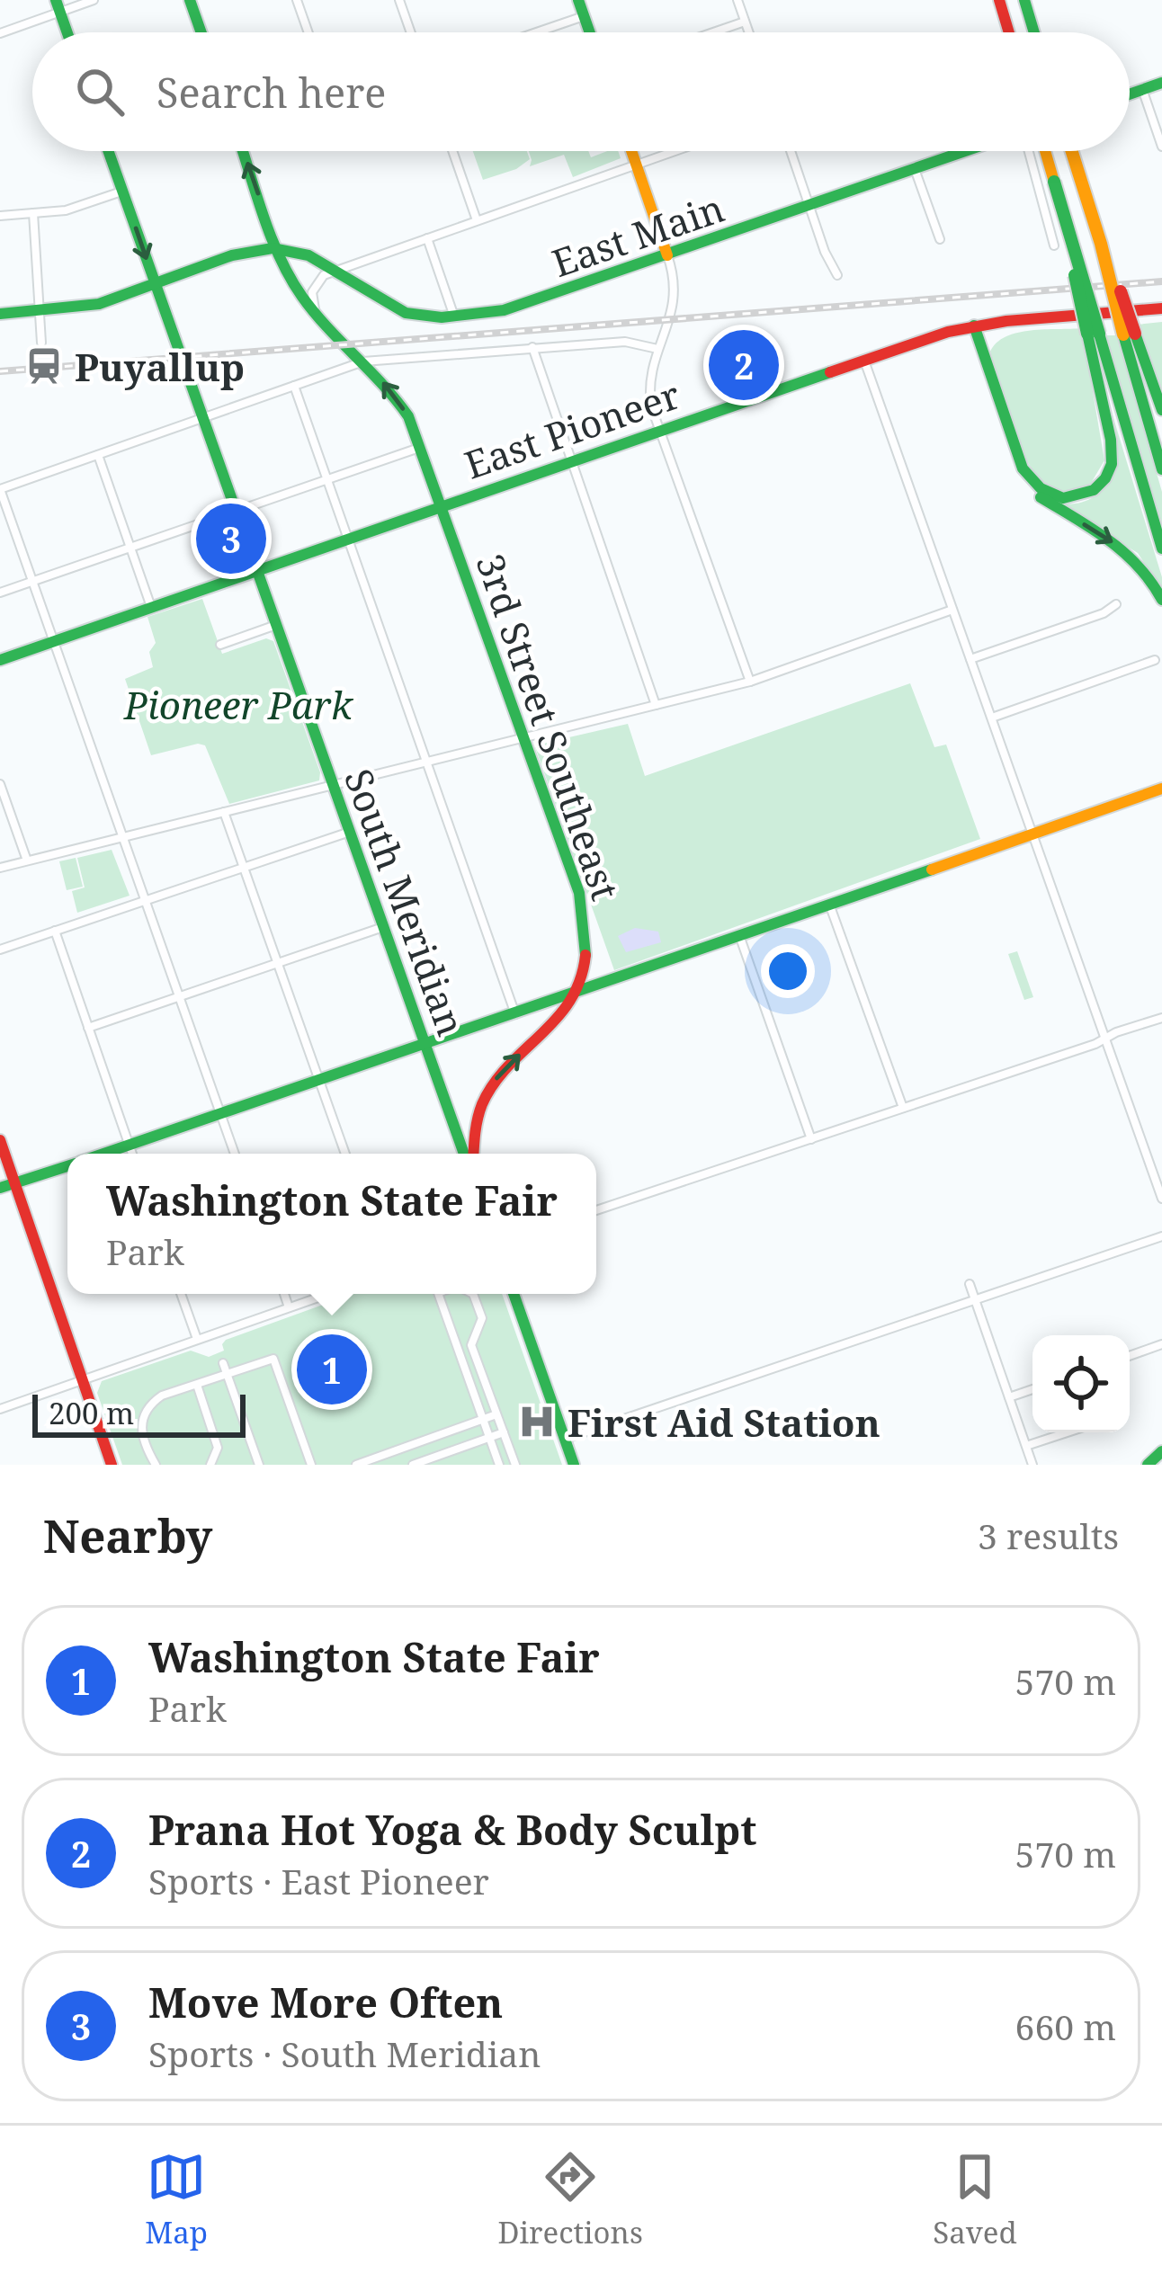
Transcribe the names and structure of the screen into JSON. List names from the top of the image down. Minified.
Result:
{"streets":{"main road":["East Main","East Pioneer","3rd Street Southeast","South Meridian"]},"crossings":[["East Main","3rd Street Southeast"],["East Pioneer","3rd Street Southeast"],["East Pioneer","South Meridian"]],"parks":["Pioneer Park"],"places":{"station":["Puyallup"],"hospital":["First Aid Station"]},"scale_bar":"200 m","page":{"search":"Search here","pins":["2","3","1"],"popup":["Washington State Fair","Park"],"scale":"200 m","heading":["Nearby","3 results"],"list":[{"mark":"1","name":"Washington State Fair","note":"Park","value":"570 m"},{"mark":"2","name":"Prana Hot Yoga & Body Sculpt","note":"Sports · East Pioneer","value":"570 m"},{"mark":"3","name":"Move More Often","note":"Sports · South Meridian","value":"660 m"}],"nav":["Map","Directions","Saved"]}}
